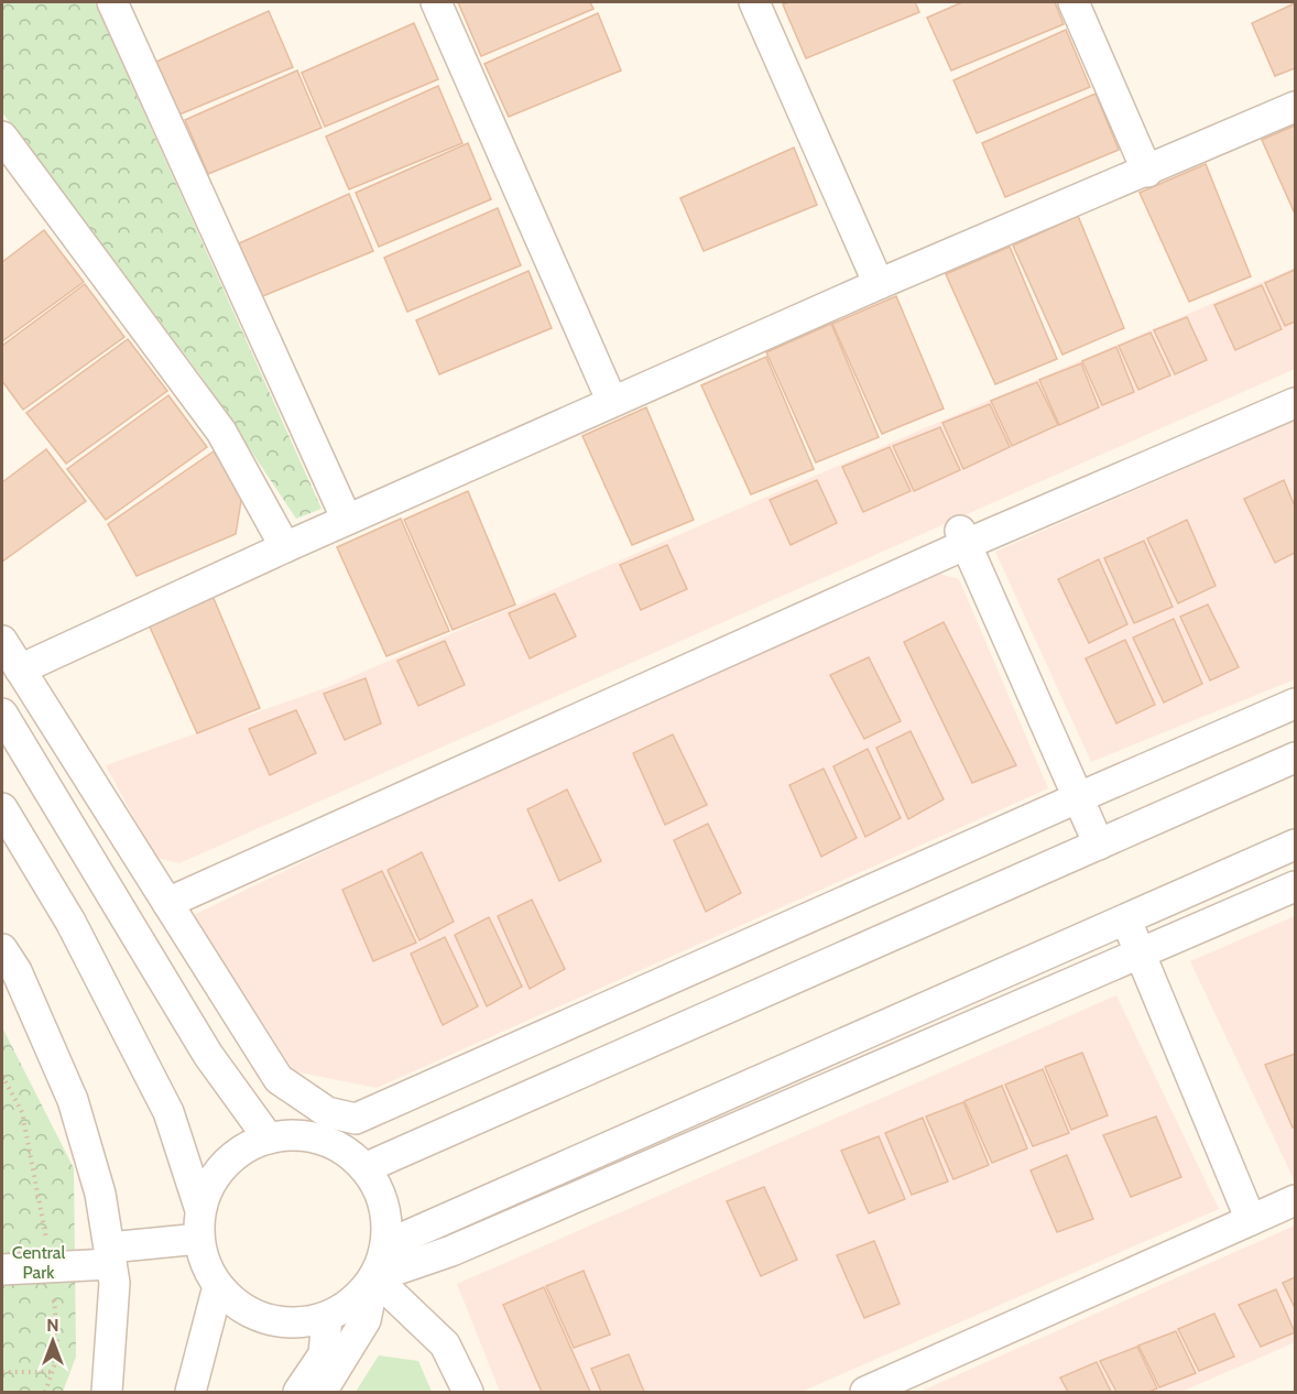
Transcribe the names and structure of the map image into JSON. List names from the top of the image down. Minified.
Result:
{"parks":["Central Park"],"north":"top"}
